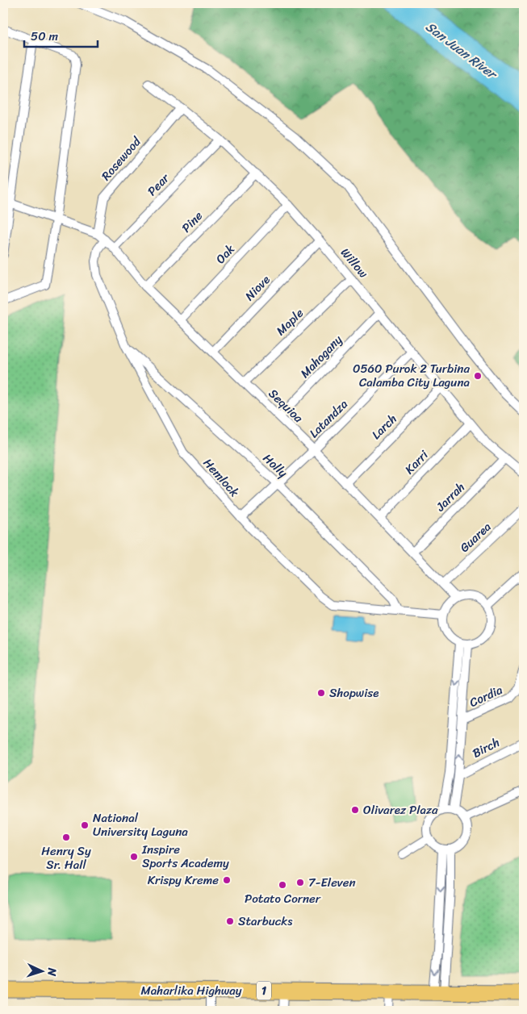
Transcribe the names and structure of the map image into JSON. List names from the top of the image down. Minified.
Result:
{"streets":{"highway":["Maharlika Highway","1"],"street":["Rosewood","Pear","Pine","Oak","Willow","Niove","Maple","Mahogany","Sequioa","Latandza","Larch","Karri","Holly","Hemlock","Jarrah","Guarea","Cordia","Birch"]},"crossings":[["Rosewood","Willow"],["Rosewood","Sequioa"],["Pear","Willow"],["Pear","Sequioa"],["Pine","Willow"],["Pine","Sequioa"],["Oak","Willow"],["Oak","Sequioa"],["Willow","Niove"],["Willow","Maple"],["Willow","Mahogany"],["Willow","Latandza"],["Willow","Larch"],["Willow","Karri"],["Willow","Jarrah"],["Niove","Sequioa"],["Maple","Sequioa"],["Mahogany","Sequioa"],["Sequioa","Latandza"],["Sequioa","Larch"],["Sequioa","Karri"],["Sequioa","Hemlock"],["Sequioa","Jarrah"],["Sequioa","Guarea"],["Latandza","Holly"],["Latandza","Hemlock"],["Holly","Hemlock"]],"water":["San Juan River"],"places":["0560 Purok 2 Turbina Calamba City Laguna","Shopwise","Olivarez Plaza","National University Laguna","Henry Sy Sr. Hall","Inspire Sports Academy","Krispy Kreme","7-Eleven","Potato Corner","Starbucks"],"scale_bar":"50 m","north":"right"}
